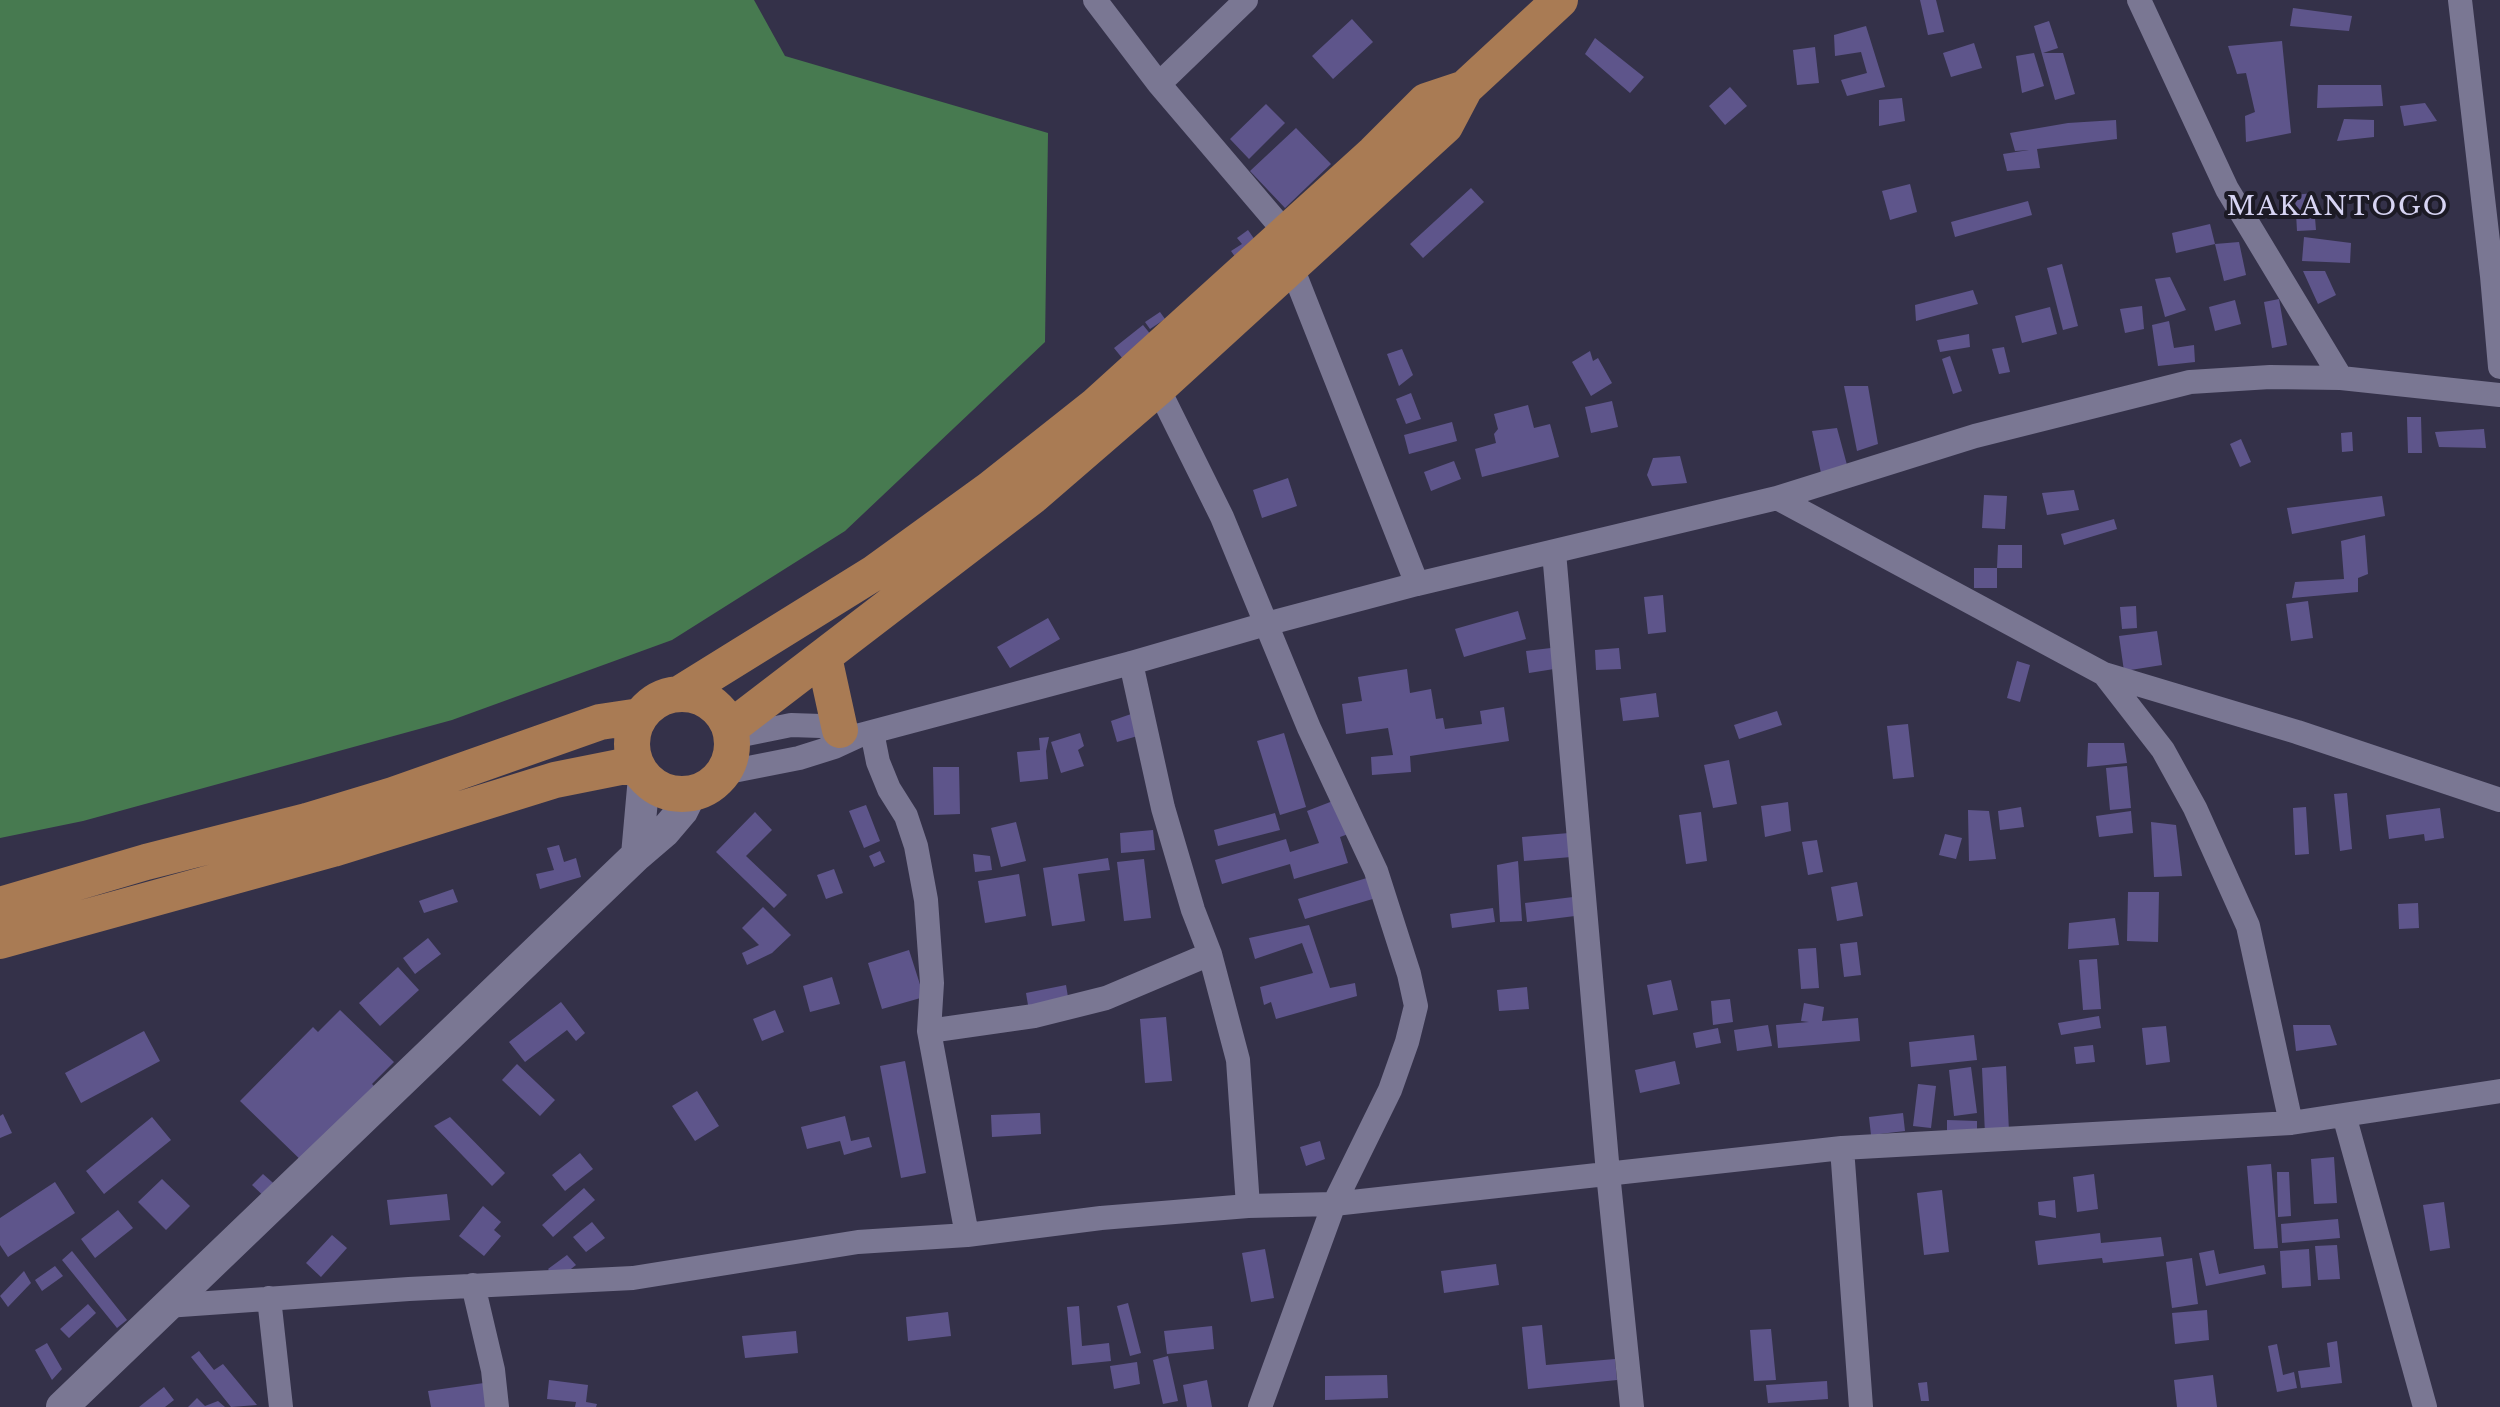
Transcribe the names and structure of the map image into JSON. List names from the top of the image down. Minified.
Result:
{"districts":["MAKANTOGO"]}
